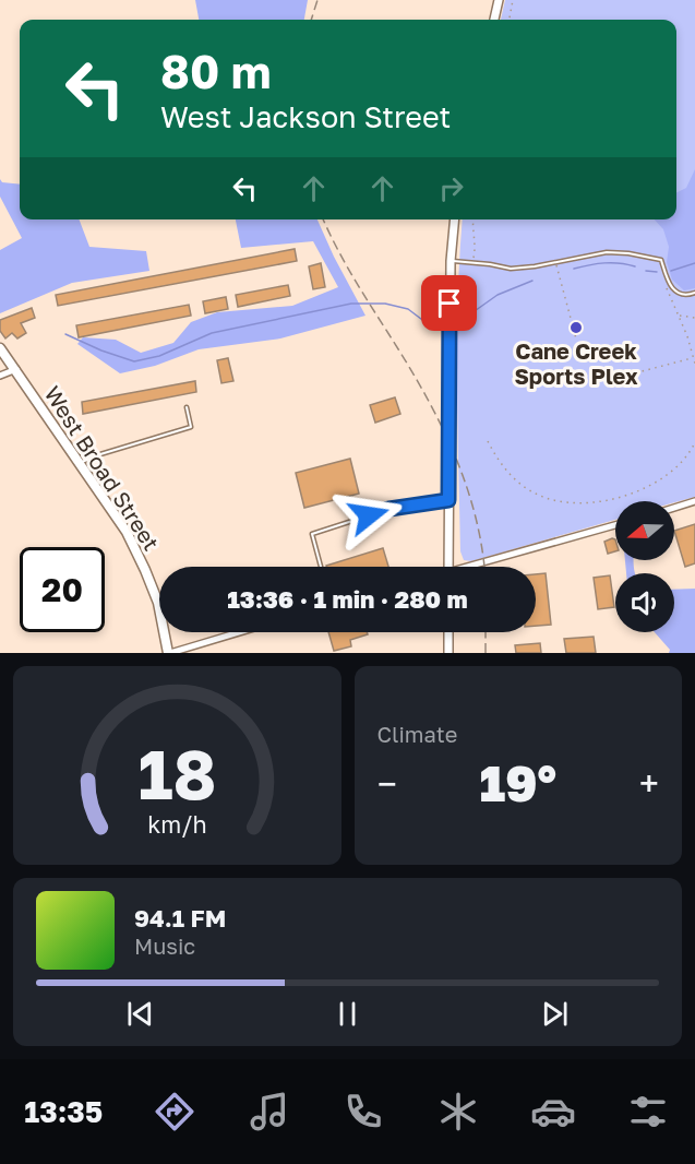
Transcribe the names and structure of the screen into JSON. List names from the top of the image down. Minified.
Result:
{"streets":{"main road":["West Broad Street"]},"places":["Cane Creek Sports Plex"],"north":"left","page":{"turn":["80 m","West Jackson Street"],"limit":"20","trip":"13:36 · 1 min · 280 m","tile":"Climate","heat":["−","19°","+"],"song":["94.1 FM","Music"],"tabs":"13:35","gauge":["18","km/h"]}}
